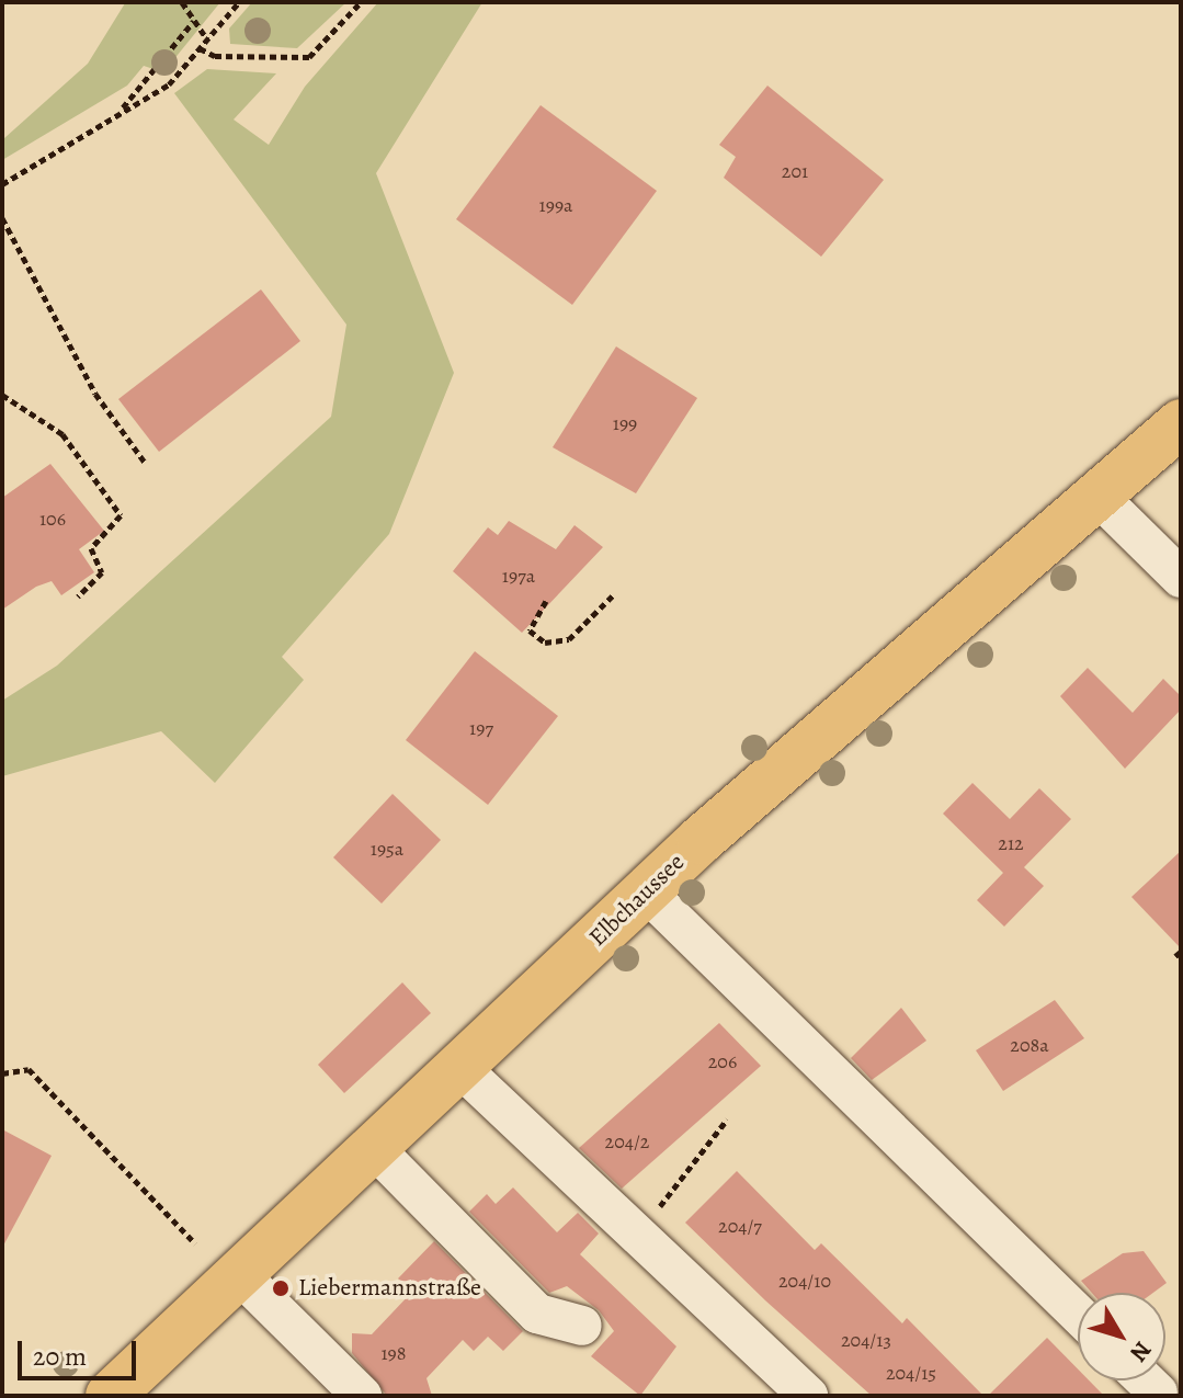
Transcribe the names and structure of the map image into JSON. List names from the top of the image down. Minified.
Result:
{"streets":{"main road":["Elbchaussee"]},"places":["Liebermannstraße"],"house_numbers":["201","199a","199","106","197a","197","212","195a","208a","206","204/2","204/7","204/10","204/13","198","204/15"],"scale_bar":"20 m","north":"bottom right"}
